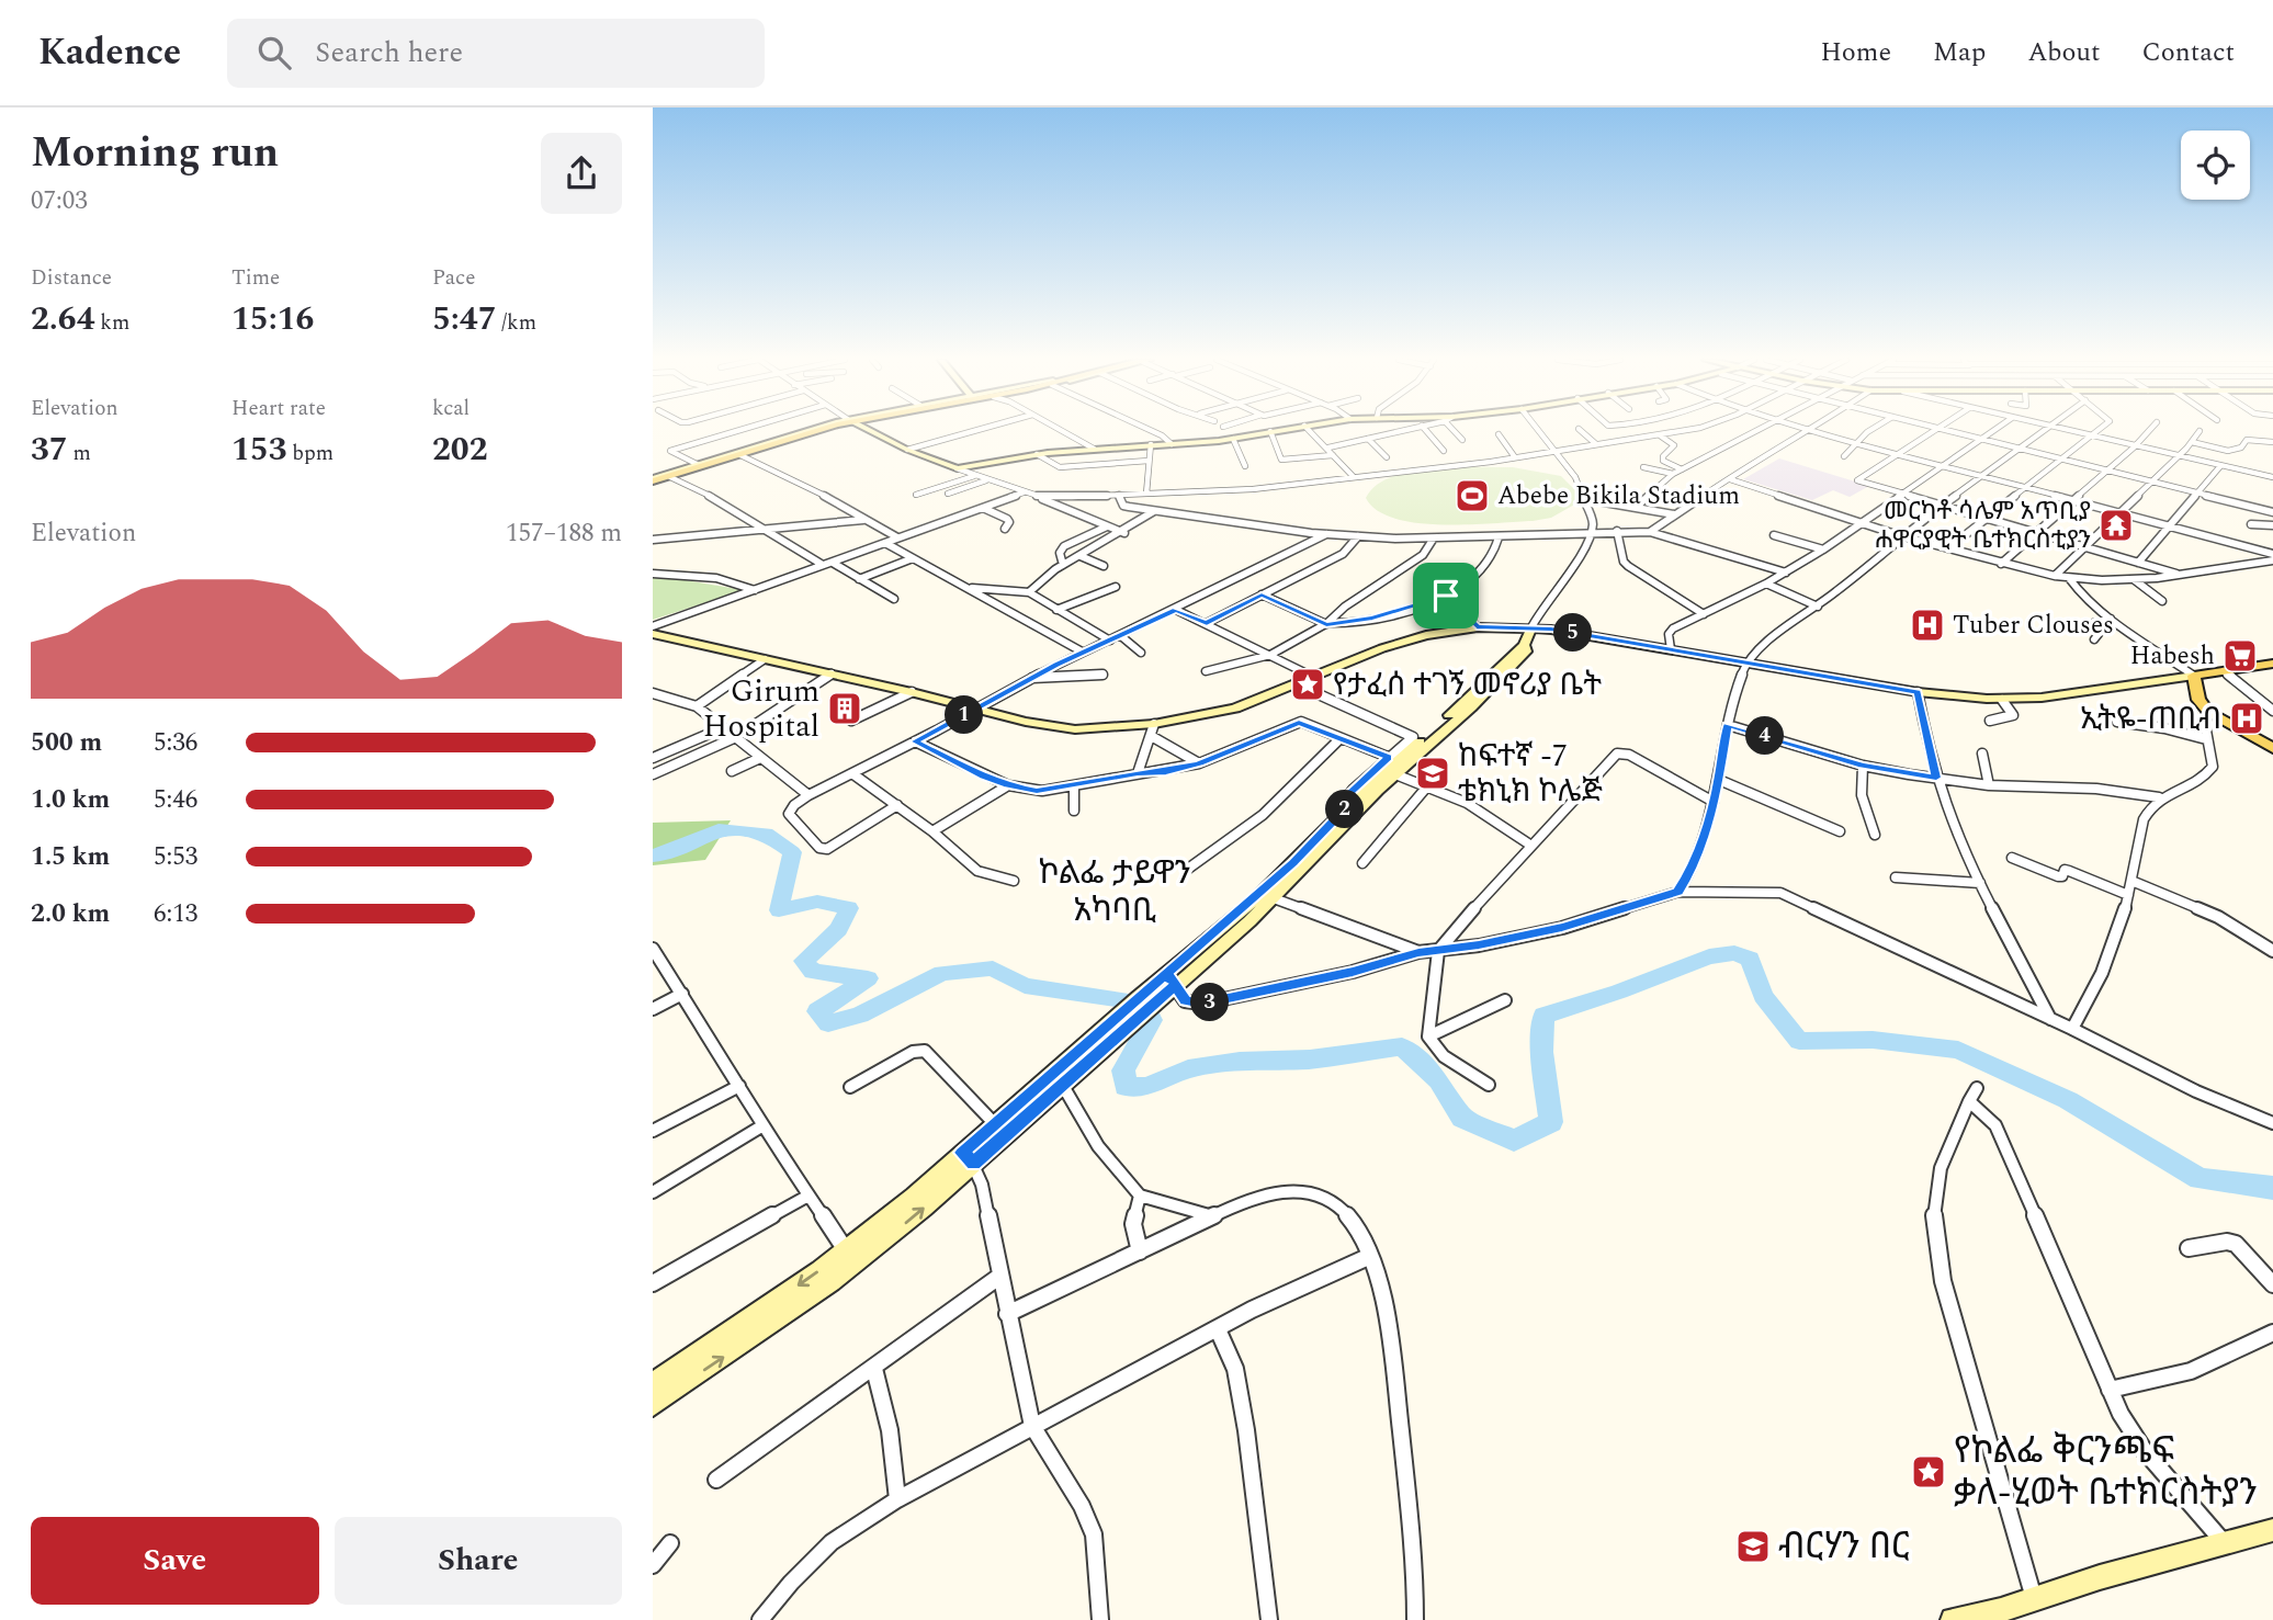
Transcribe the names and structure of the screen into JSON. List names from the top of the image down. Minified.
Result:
{"districts":["ኮልፌ ታይዋን አካባቢ"],"places":{"sports":["Abebe Bikila Stadium"],"temple":["መርካቶ ሳሌም አጥቢያ ሐዋርያዊት ቤተክርስቲያን"],"hospital":["Tuber Clouses","ኢትዬ-ጠቢብ"],"supermarket":["Habesh"],"place":["የታፈሰ ተገኝ መኖሪያ ቤት","የኮልፌ ቅርንጫፍ ቃለ-ሂወት ቤተክርስትያን"],"building":["Girum Hospital"],"school or university":["ከፍተኛ -7 ቴክኒክ ኮሌጅ","ብርሃን በር"]},"page":{"header":"Kadence","search":"Search here","nav":["Home","Map","About","Contact"],"heading":["Morning run","07:03"],"stats":[["Distance","2.64 km"],["Time","15:16"],["Pace","5:47 /km"],["Elevation","37 m"],["Heart rate","153 bpm"],["kcal","202"]],"chart":["Elevation","157–188 m"],"pins":["5","1","4","2","3"],"list":[{"name":"500 m","note":"5:36"},{"name":"1.0 km","note":"5:46"},{"name":"1.5 km","note":"5:53"},{"name":"2.0 km","note":"6:13"}],"buttons":["Save","Share"]}}
